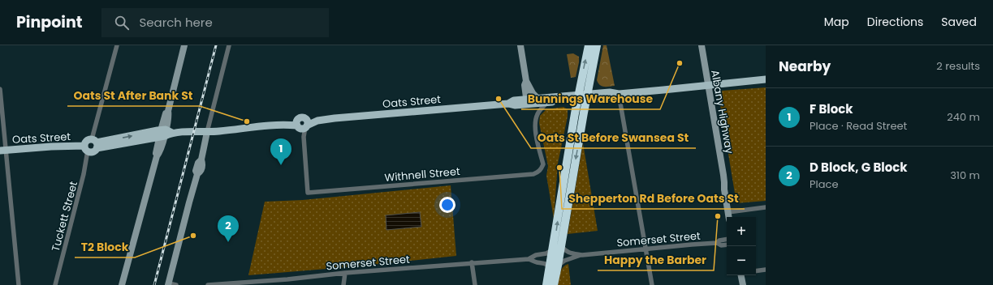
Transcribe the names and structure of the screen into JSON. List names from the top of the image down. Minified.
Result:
{"streets":{"main road":["Oats Street"],"street":["Albany Highway","Withnell Street","Tuckett Street","Somerset Street"]},"crossings":[["Oats Street","Albany Highway"],["Oats Street","Withnell Street"],["Oats Street","Tuckett Street"]],"places":["Bunnings Warehouse","Oats St Before Swansea St","Oats St After Bank St","Shepperton Rd Before Oats St","Happy the Barber","T2 Block"],"page":{"header":"Pinpoint","search":"Search here","nav":["Map","Directions","Saved"],"heading":["Nearby","2 results"],"list":[{"mark":"1","name":"F Block","note":"Place · Read Street","value":"240 m"},{"mark":"2","name":"D Block, G Block","note":"Place","value":"310 m"}],"pins":["1","2"],"map_buttons":["+","−"]}}
